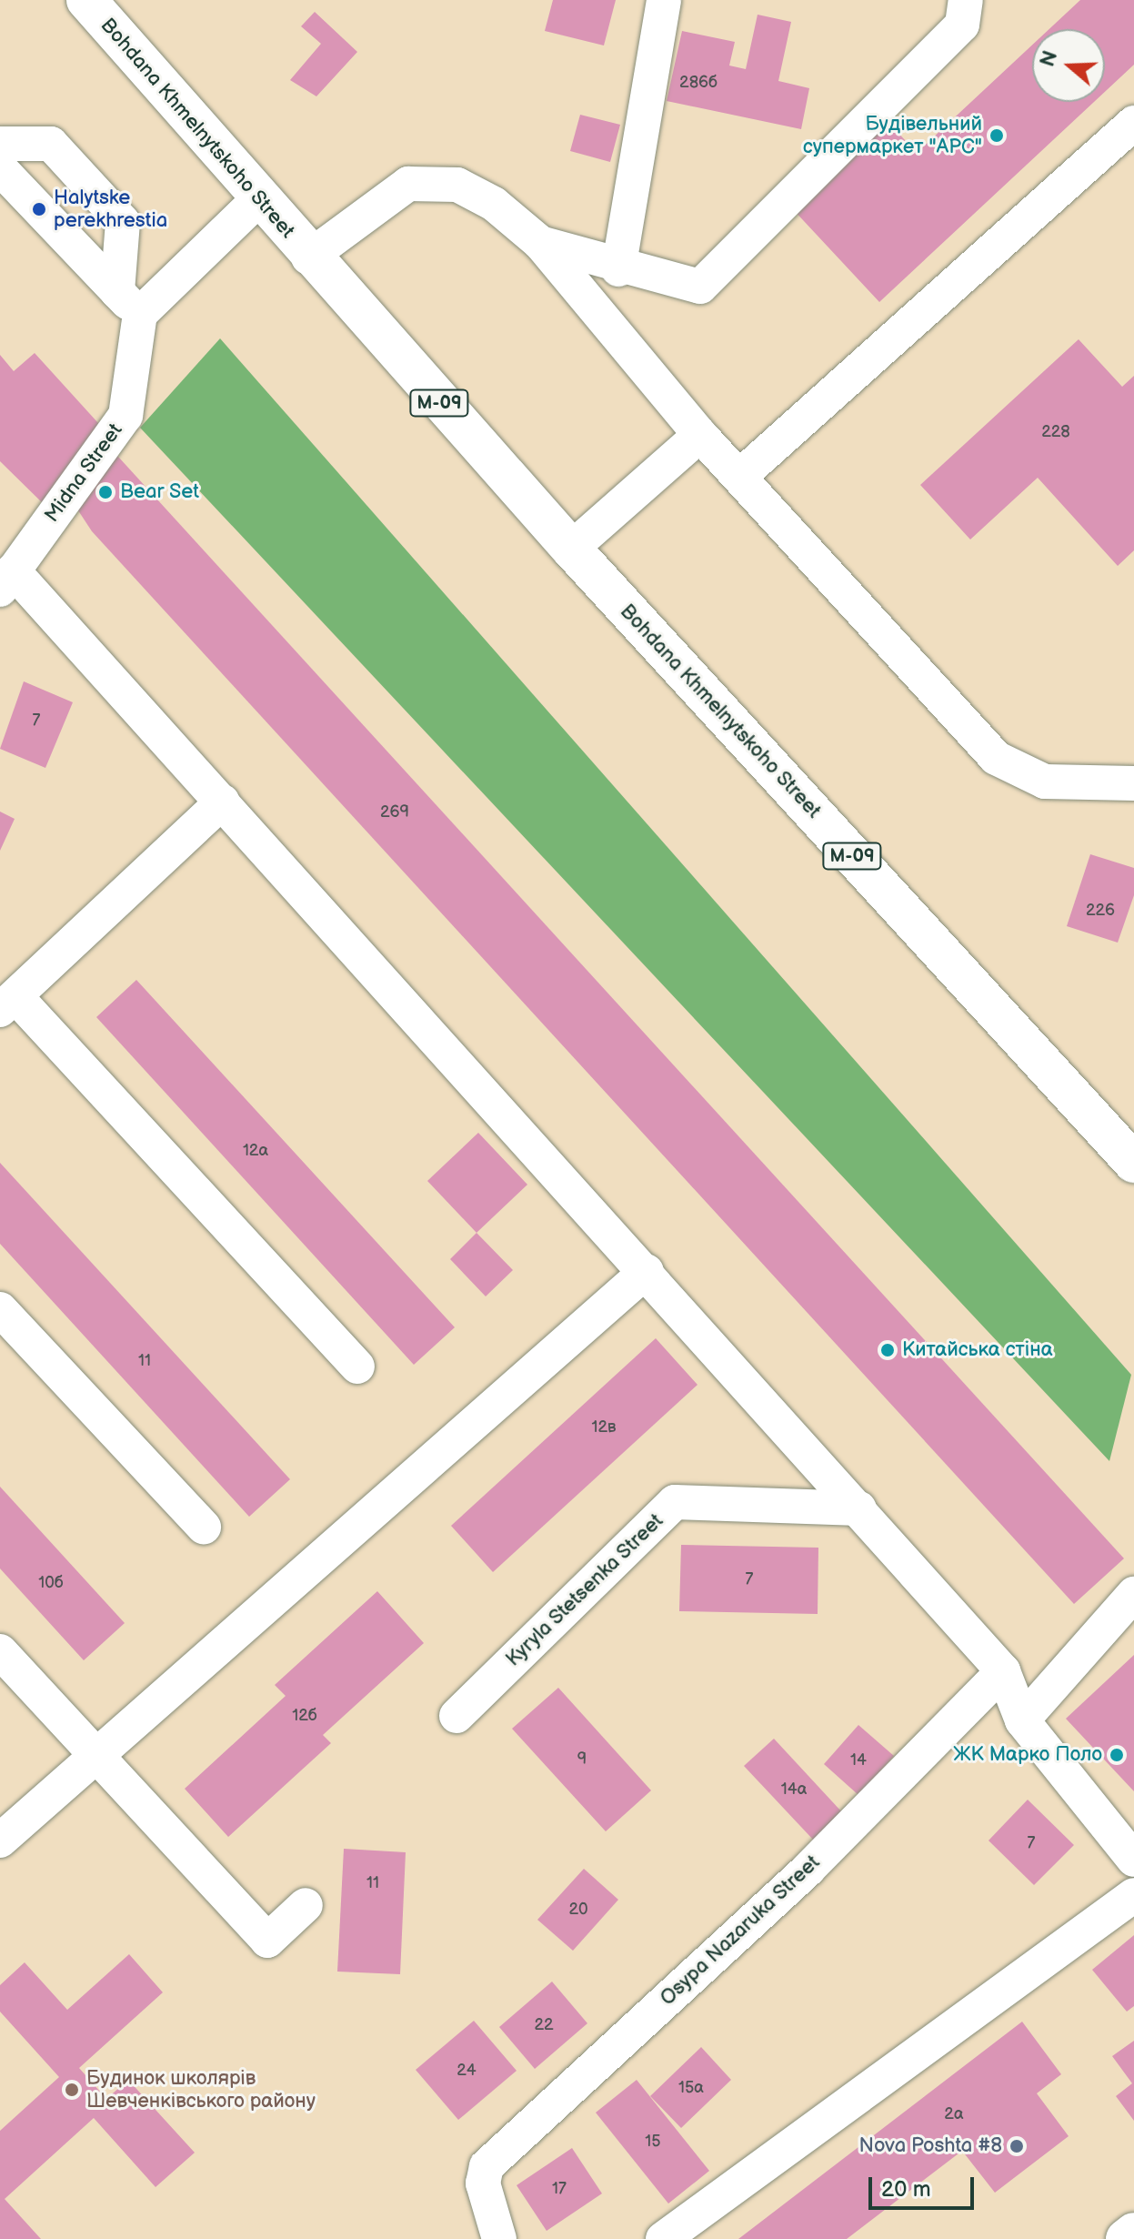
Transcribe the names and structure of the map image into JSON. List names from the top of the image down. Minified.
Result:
{"streets":{"main road":["Bohdana Khmelnytskoho Street","М-09"],"street":["Midna Street","Kyryla Stetsenka Street","Osypa Nazaruka Street"]},"crossings":[["Midna Street","Kyryla Stetsenka Street"],["Midna Street","Osypa Nazaruka Street"]],"places":["Будівельний супермаркет \"АРС\"","Halytske perekhrestia","Bear Set","Китайська стіна","ЖК Марко Поло","Будинок школярів Шевченківського району","Nova Poshta #8"],"house_numbers":["286б","228","7","269","226","12а","11","12в","7","10б","12б","9","14","14а","7","11","20","22","24","15а","2а","15","17"],"scale_bar":"20 m","north":"left"}
